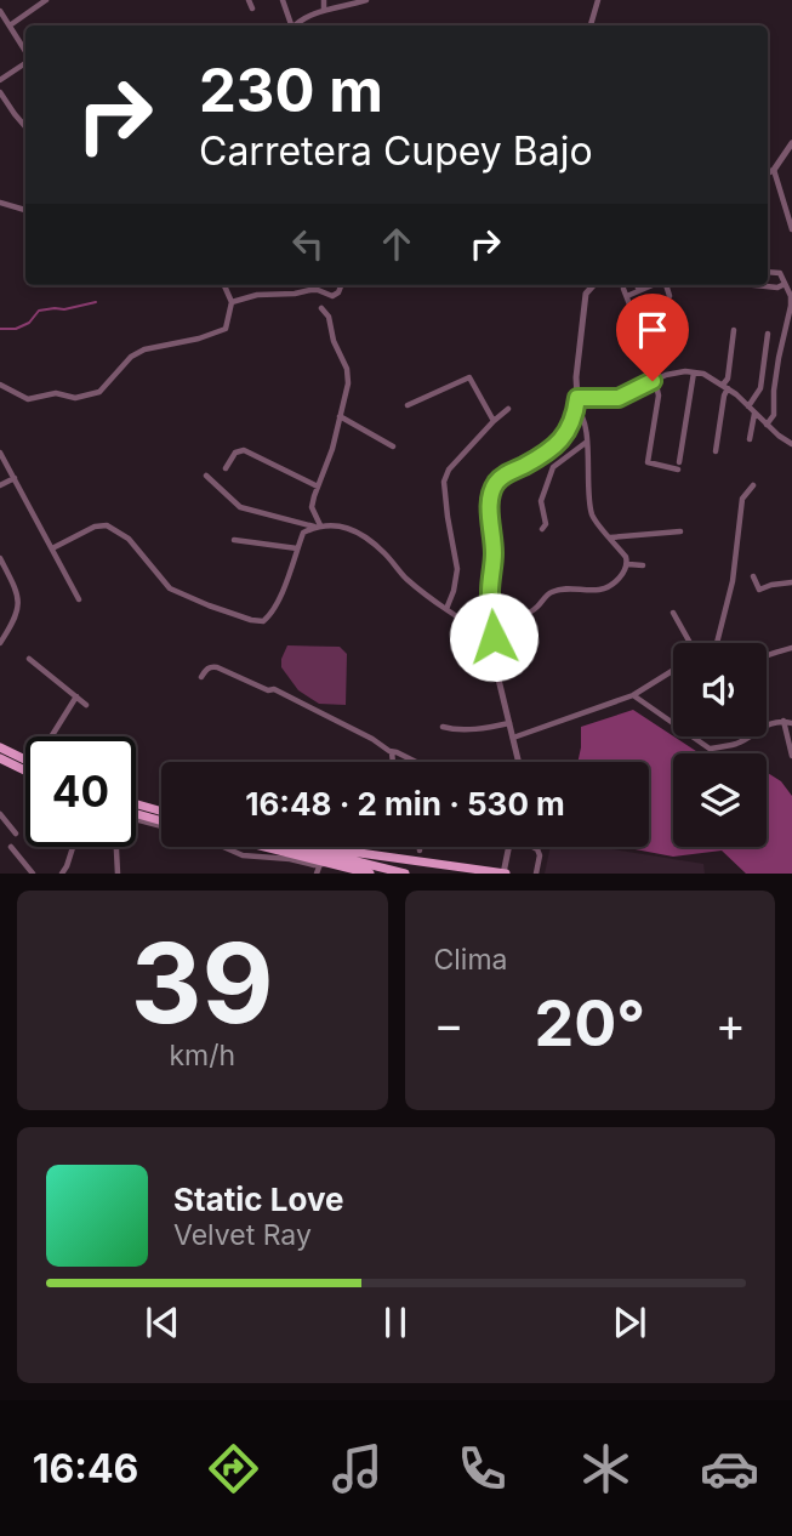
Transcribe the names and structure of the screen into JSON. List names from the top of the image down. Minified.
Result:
{"page":{"turn":["230 m","Carretera Cupey Bajo"],"limit":"40","trip":"16:48 · 2 min · 530 m","tile":[["39","km/h"],"Clima"],"heat":["−","20°","+"],"song":["Static Love","Velvet Ray"],"tabs":"16:46"}}
